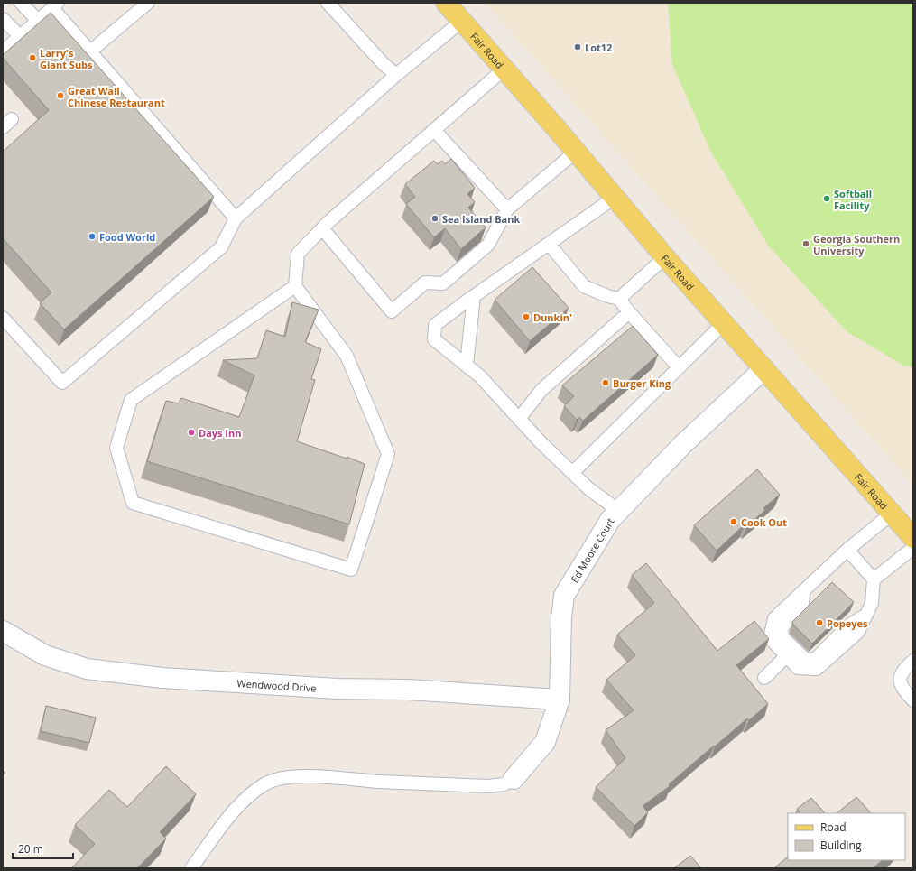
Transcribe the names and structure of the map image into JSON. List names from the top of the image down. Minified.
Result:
{"streets":{"main road":["Fair Road"],"street":["Ed Moore Court","Wendwood Drive"]},"crossings":[["Fair Road","Ed Moore Court"],["Ed Moore Court","Wendwood Drive"]],"places":["Lot12","Larry's Giant Subs","Great Wall Chinese Restaurant","Softball Facility","Sea Island Bank","Food World","Georgia Southern University","Dunkin'","Burger King","Days Inn","Cook Out","Popeyes"],"legend":["Road","Building"],"scale_bar":"20 m"}
